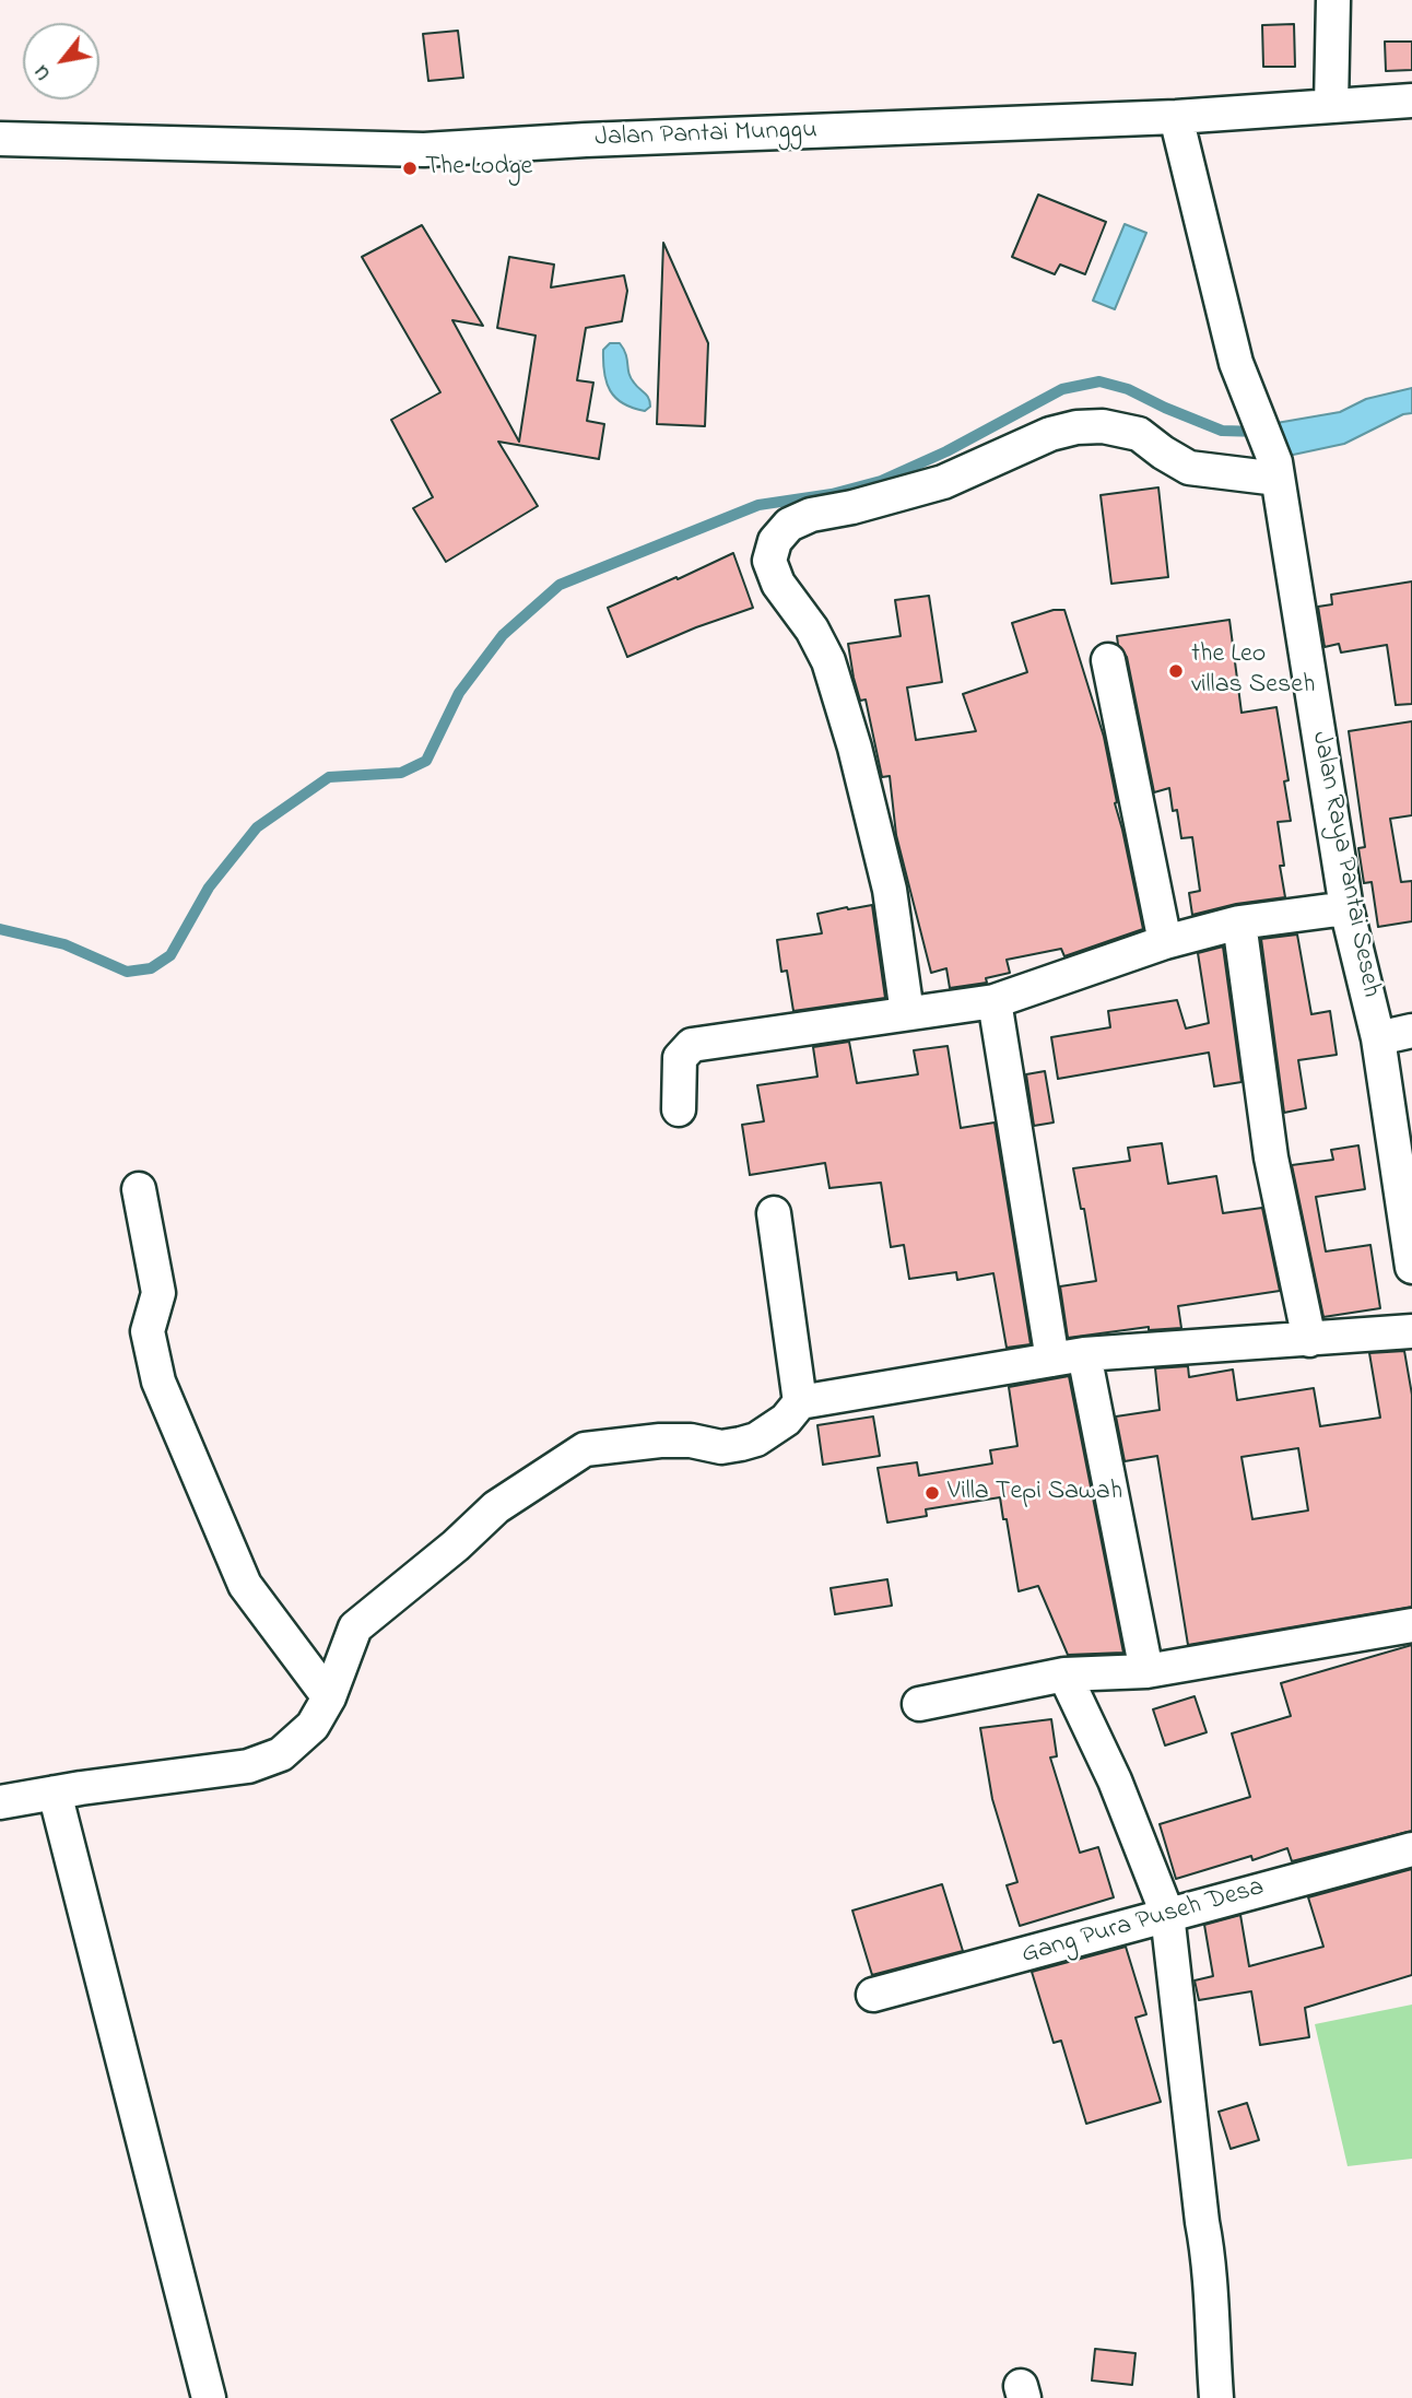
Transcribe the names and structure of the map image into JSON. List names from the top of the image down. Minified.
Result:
{"streets":{"street":["Jalan Pantai Munggu","Jalan Raya Pantai Seseh","Gang Pura Puseh Desa"]},"crossings":[["Jalan Pantai Munggu","Jalan Raya Pantai Seseh"]],"places":["The Lodge","the Leo villas Seseh","Villa Tepi Sawah"],"north":"bottom left"}
